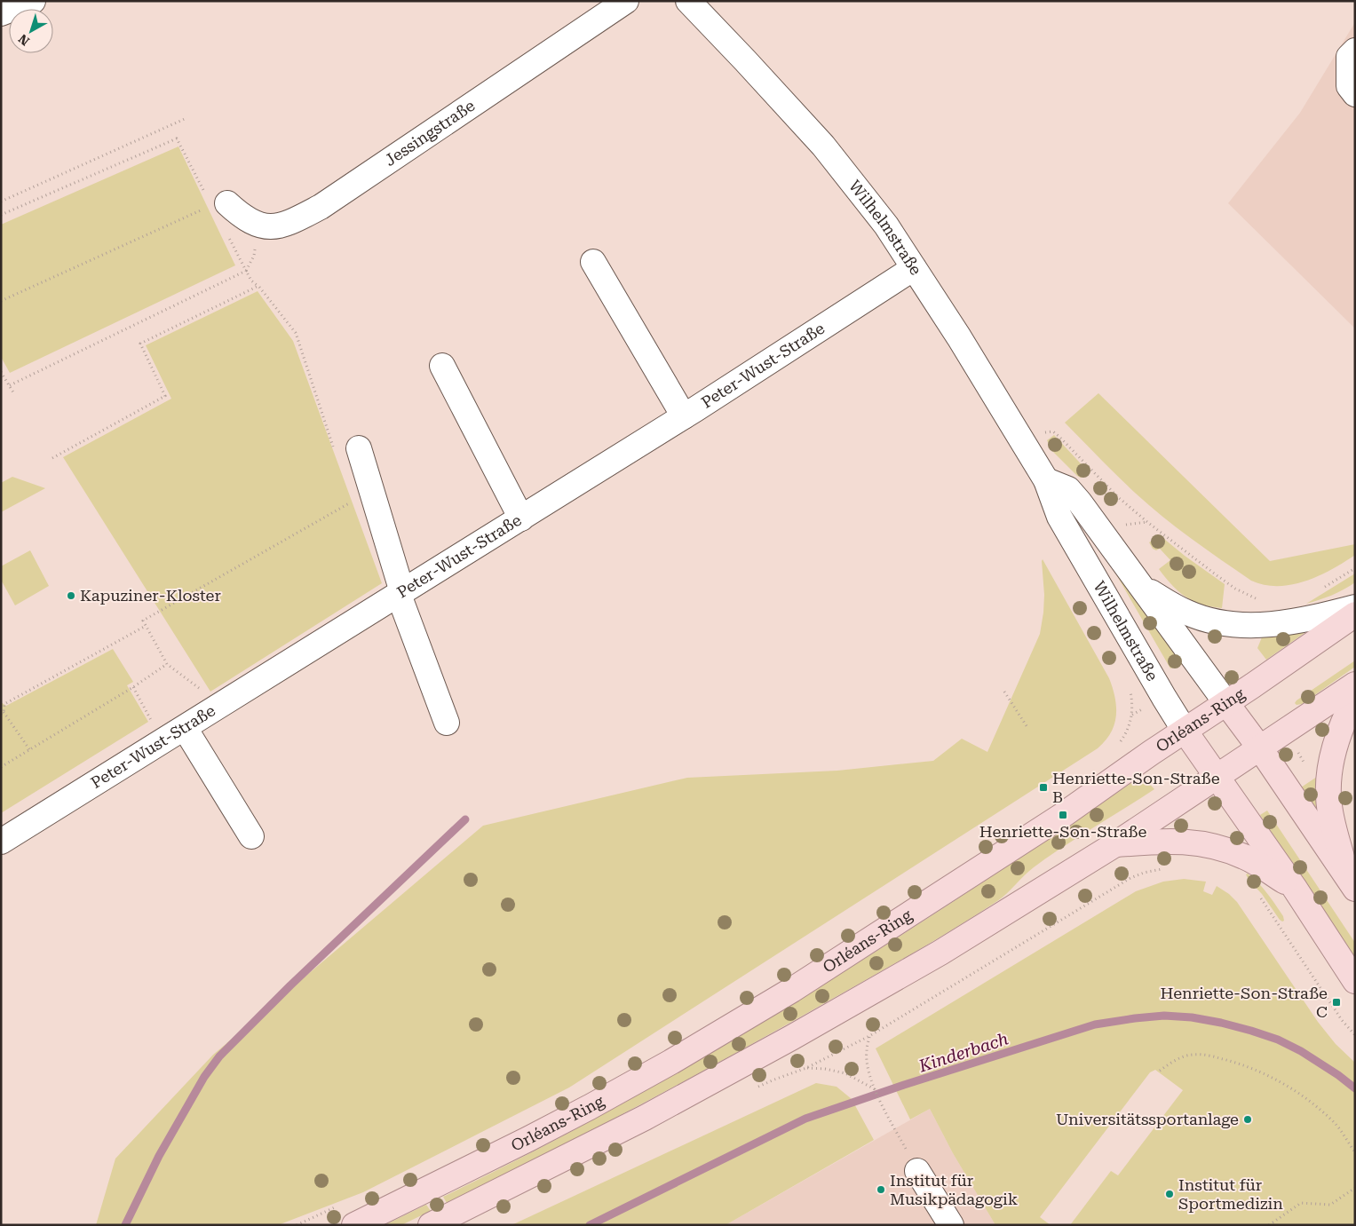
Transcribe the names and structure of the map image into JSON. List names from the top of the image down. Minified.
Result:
{"streets":{"main road":["Wilhelmstraße","Orléans-Ring"],"street":["Jessingstraße","Peter-Wust-Straße"]},"crossings":[["Wilhelmstraße","Peter-Wust-Straße"],["Wilhelmstraße","Orléans-Ring"]],"water":["Kinderbach"],"places":{"other":["Kapuziner-Kloster","Universitätssportanlage","Institut für Musikpädagogik","Institut für Sportmedizin"],"transit":["Henriette-Son-Straße B","Henriette-Son-Straße","Henriette-Son-Straße C"]},"north":"bottom left"}
